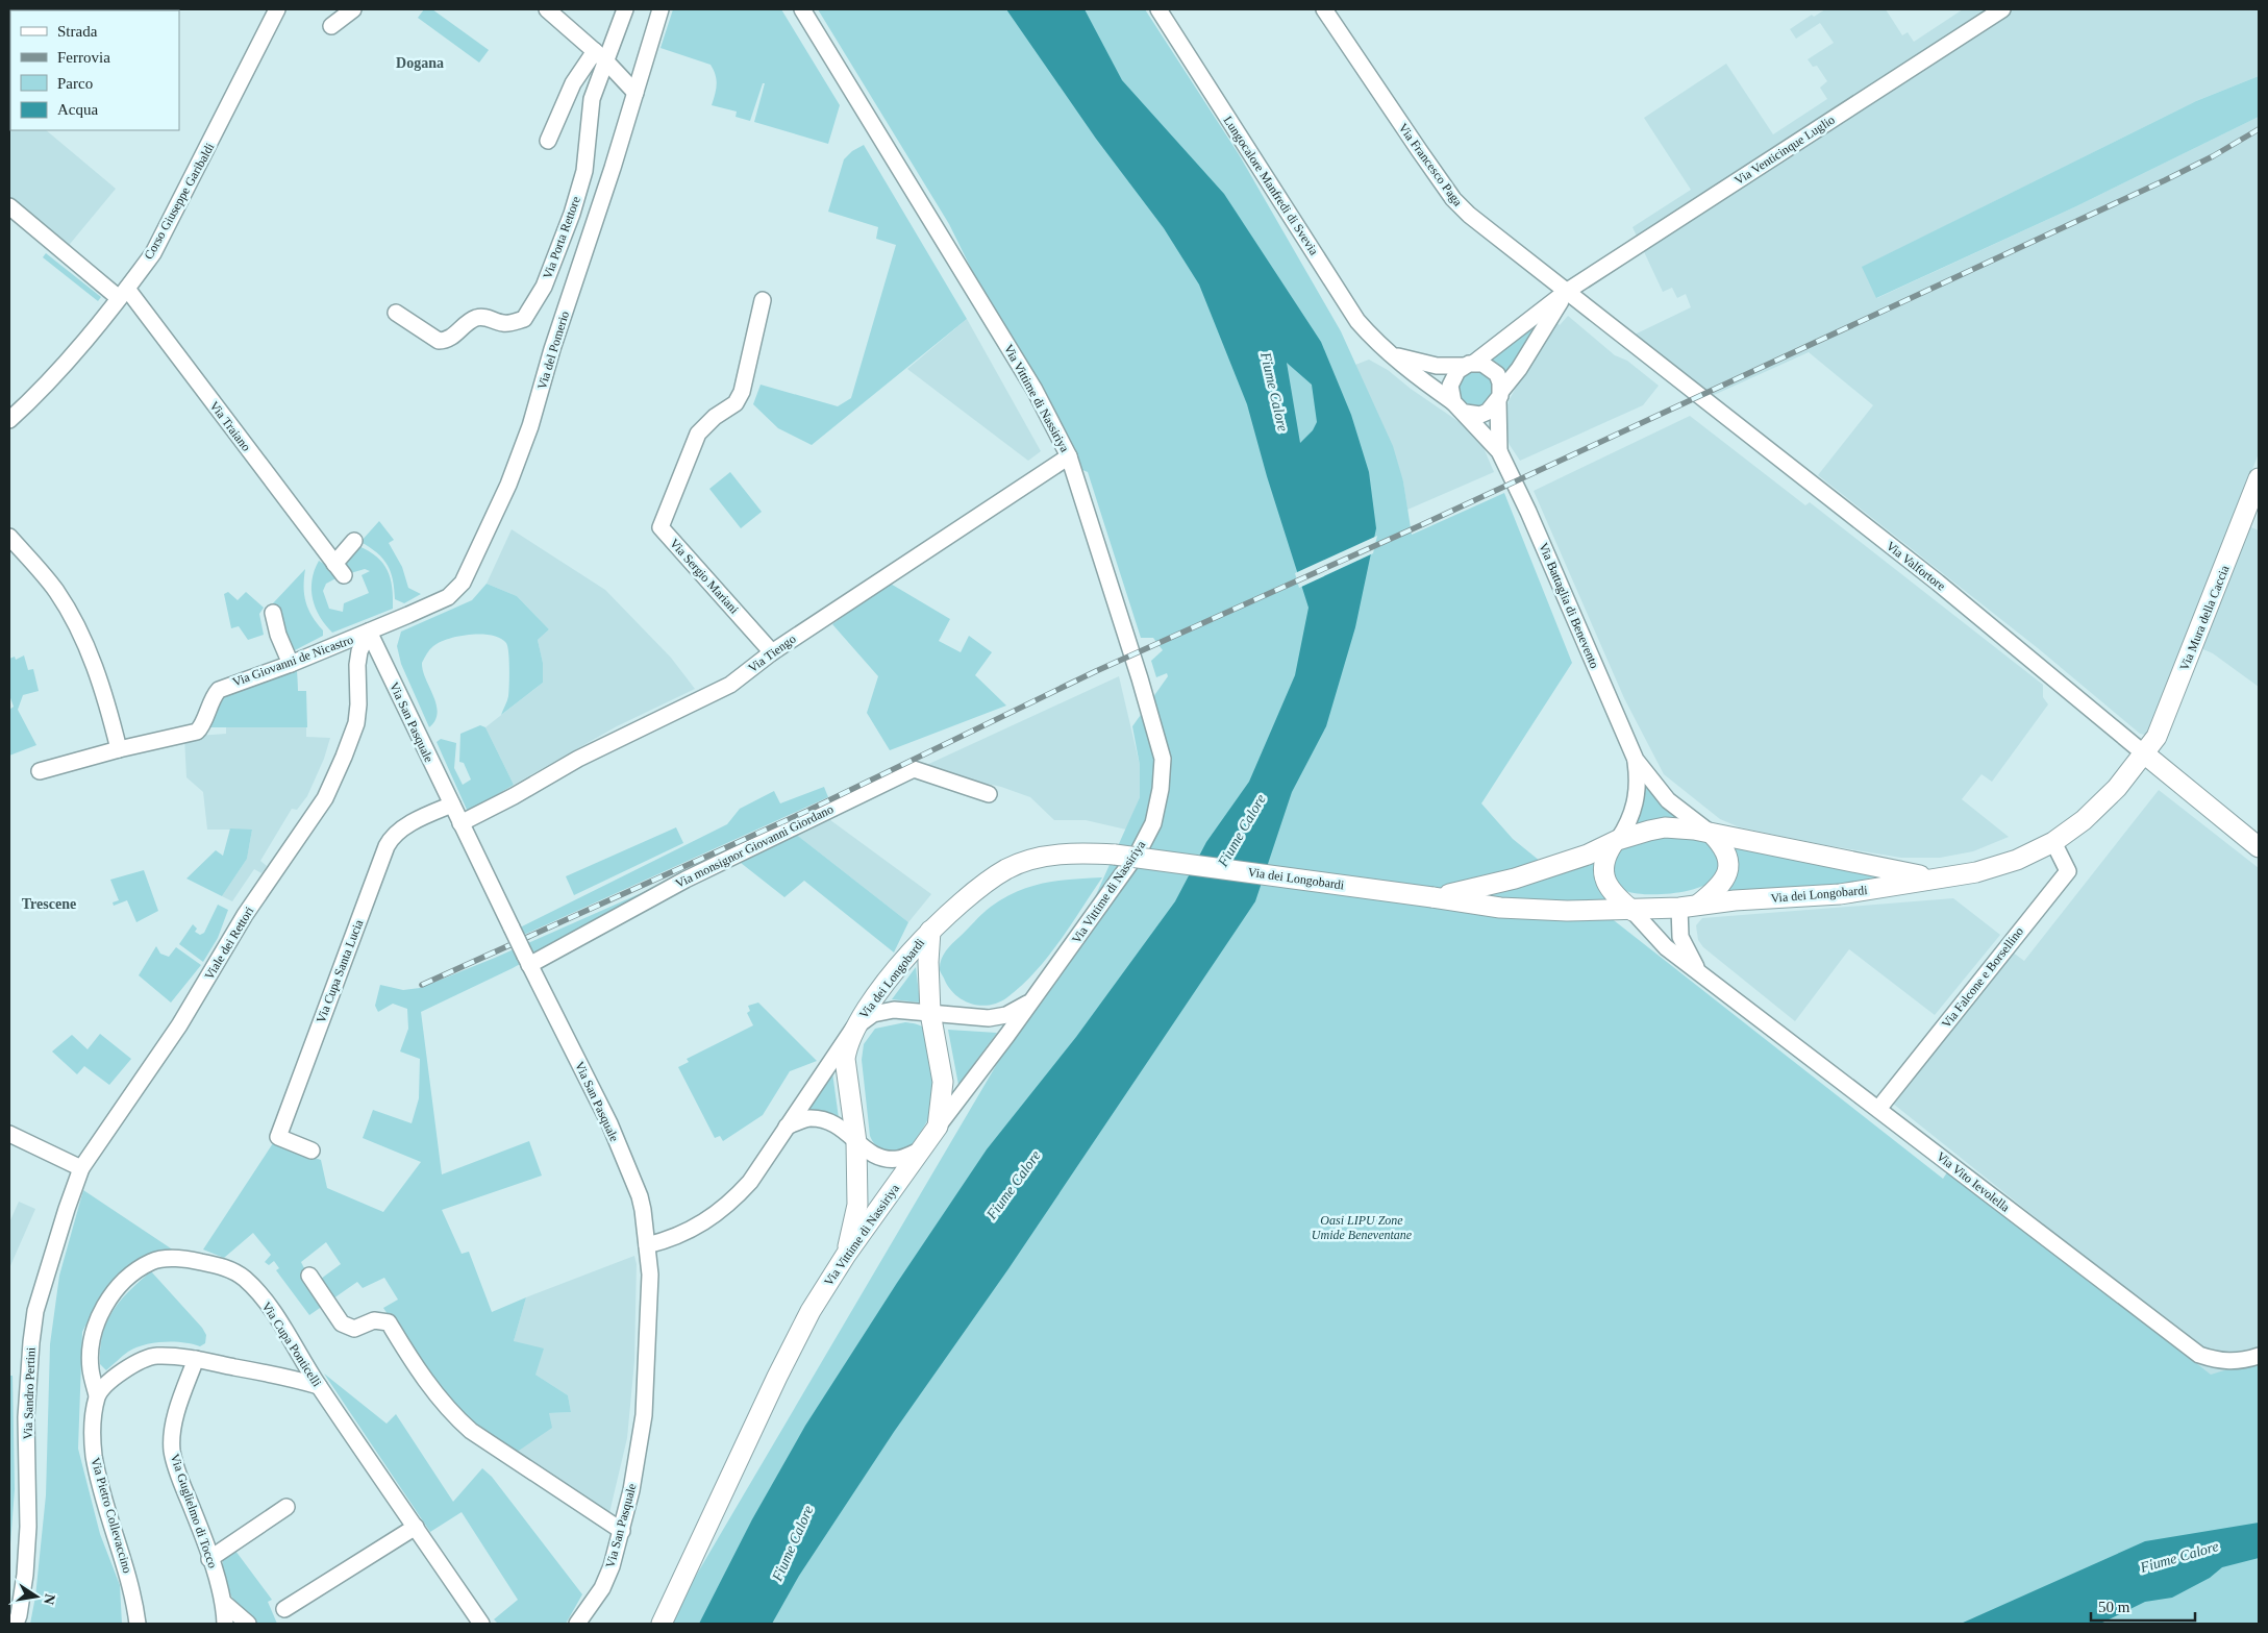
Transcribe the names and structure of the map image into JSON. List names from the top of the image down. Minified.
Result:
{"streets":{"main road":["Via Vittime di Nassiriya","Via Valfortore","Via Mura della Caccia","Via dei Longobardi"],"street":["Via Venticinque Luglio","Via Francesco Paga","Lungocalore Manfredi di Svevia","Corso Giuseppe Garibaldi","Via Porta Rettore","Via del Pomerio","Via Traiano","Via Sergio Mariani","Via Battaglia di Benevento","Via Tiengo","Via Giovanni de Nicastro","Via San Pasquale","Via monsignor Giovanni Giordano","Viale dei Rettori","Via Cupa Santa Lucia","Via Falcone e Borsellino","Via Vito Ievolella","Via Cupa Ponticelli","Via Sandro Pertini","Via Guglielmo di Tocco","Via Pietro Collevaccino"]},"crossings":[["Via Venticinque Luglio","Via Francesco Paga"],["Via Venticinque Luglio","Lungocalore Manfredi di Svevia"],["Via Venticinque Luglio","Via Valfortore"],["Via Venticinque Luglio","Via Battaglia di Benevento"],["Via Francesco Paga","Via Valfortore"],["Lungocalore Manfredi di Svevia","Via Battaglia di Benevento"],["Corso Giuseppe Garibaldi","Via Traiano"],["Via del Pomerio","Via Giovanni de Nicastro"],["Via del Pomerio","Via San Pasquale"],["Via del Pomerio","Viale dei Rettori"],["Via Vittime di Nassiriya","Via Tiengo"],["Via Vittime di Nassiriya","Via dei Longobardi"],["Via Valfortore","Via Mura della Caccia"],["Via Valfortore","Via dei Longobardi"],["Via Sergio Mariani","Via Tiengo"],["Via Battaglia di Benevento","Via dei Longobardi"],["Via Battaglia di Benevento","Via Vito Ievolella"],["Via Mura della Caccia","Via dei Longobardi"],["Via Tiengo","Via San Pasquale"],["Via Giovanni de Nicastro","Via San Pasquale"],["Via Giovanni de Nicastro","Viale dei Rettori"],["Via San Pasquale","Via monsignor Giovanni Giordano"],["Via San Pasquale","Via dei Longobardi"],["Via San Pasquale","Viale dei Rettori"],["Via San Pasquale","Via Cupa Santa Lucia"],["Via dei Longobardi","Via Falcone e Borsellino"],["Via dei Longobardi","Via Vito Ievolella"],["Viale dei Rettori","Via Sandro Pertini"],["Via Falcone e Borsellino","Via Vito Ievolella"],["Via Cupa Ponticelli","Via Pietro Collevaccino"]],"districts":["Dogana","Trescene"],"water":["Fiume Calore"],"parks":["Oasi LIPU Zone Umide Beneventane"],"legend":["Strada","Ferrovia","Parco","Acqua"],"scale_bar":"50 m","north":"right"}
